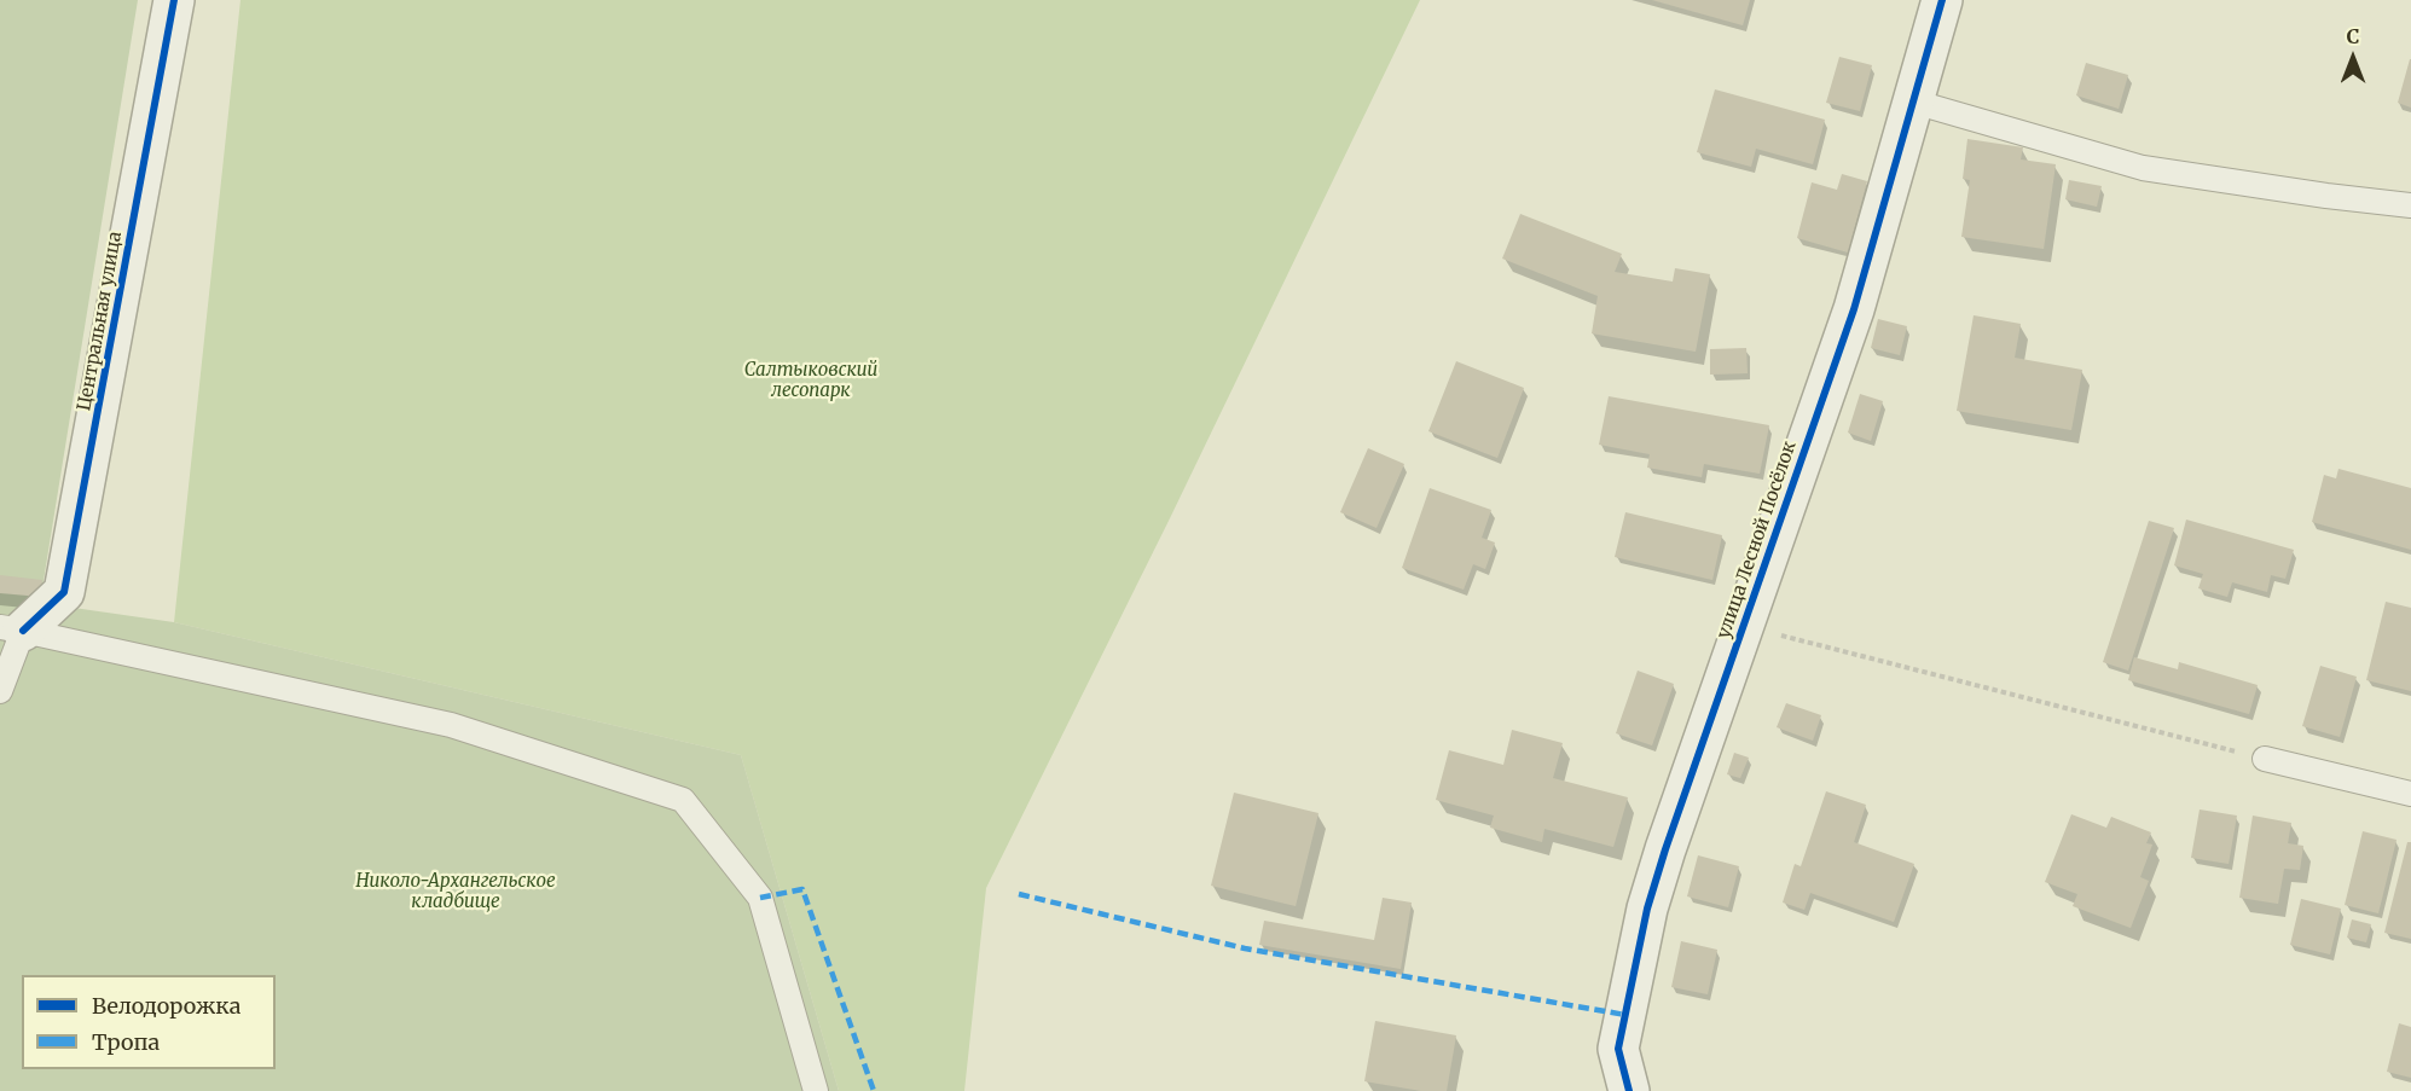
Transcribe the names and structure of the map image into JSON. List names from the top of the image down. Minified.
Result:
{"streets":{"street":["Центральная улица","улица Лесной Посёлок"]},"parks":["Салтыковский лесопарк","Николо-Архангельское кладбище"],"legend":["Велодорожка","Тропа"],"north":"top"}
